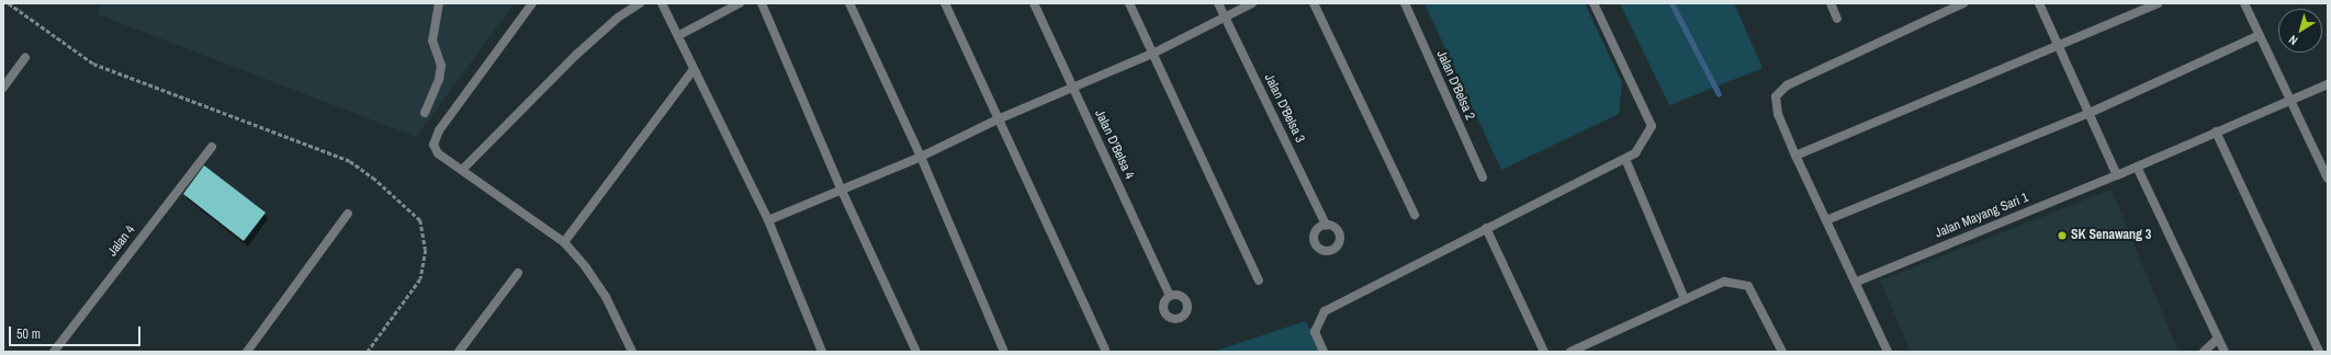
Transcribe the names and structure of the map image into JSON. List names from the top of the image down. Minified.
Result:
{"streets":{"street":["Jalan D'Belsa 2","Jalan D'Belsa 3","Jalan D'Belsa 4","Jalan Mayang Sari 1","Jalan 4"]},"places":["SK Senawang 3"],"scale_bar":"50 m","north":"bottom left"}
